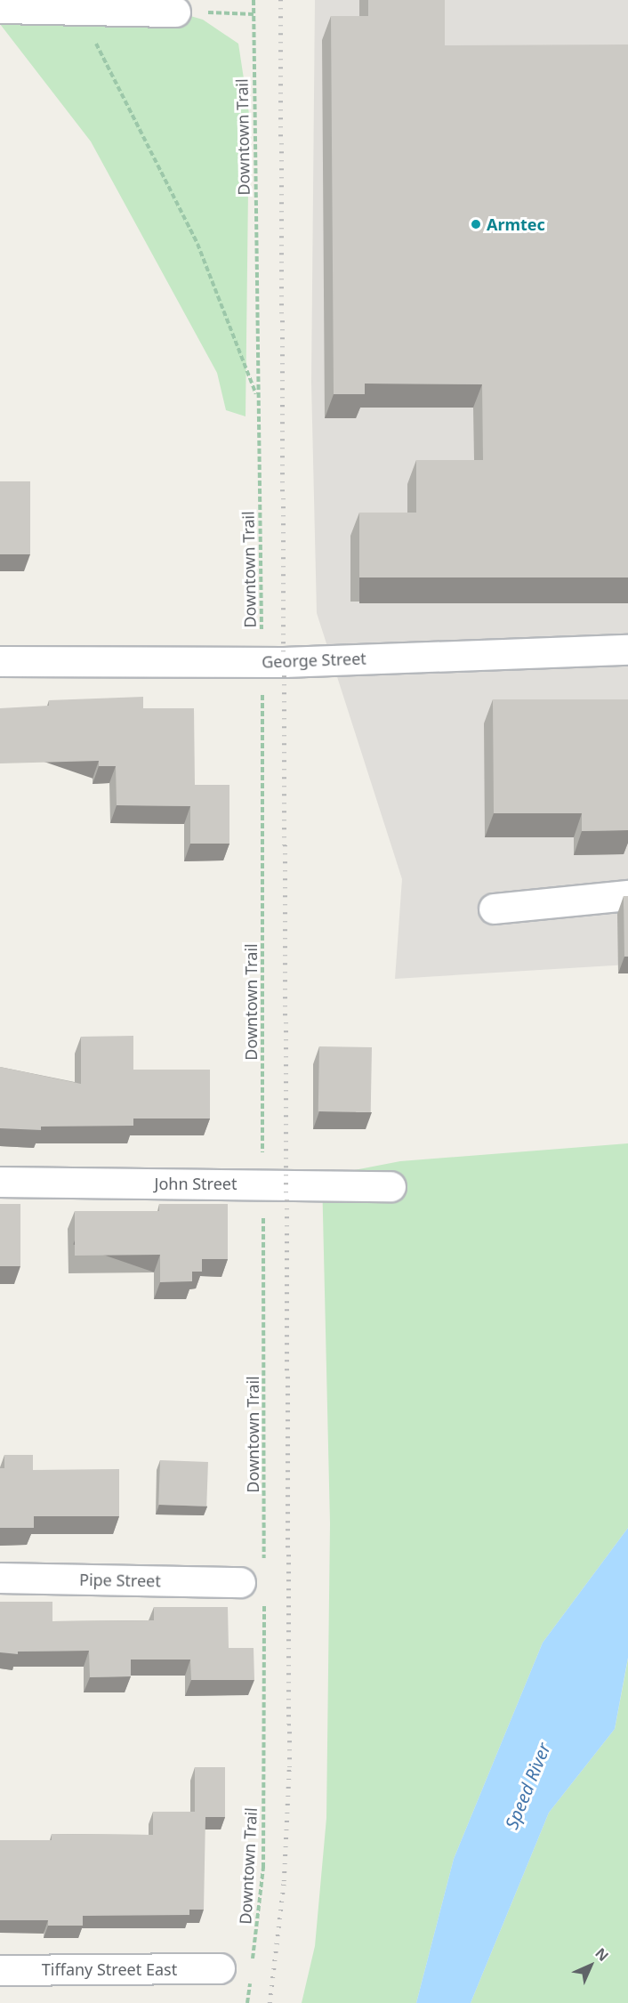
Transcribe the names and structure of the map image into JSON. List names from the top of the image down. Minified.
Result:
{"streets":{"street":["George Street","John Street","Pipe Street","Tiffany Street East"],"path":["Downtown Trail"]},"crossings":[["Downtown Trail","George Street"],["Downtown Trail","John Street"],["Downtown Trail","Pipe Street"]],"water":["Speed River"],"places":["Armtec"],"north":"top right"}
